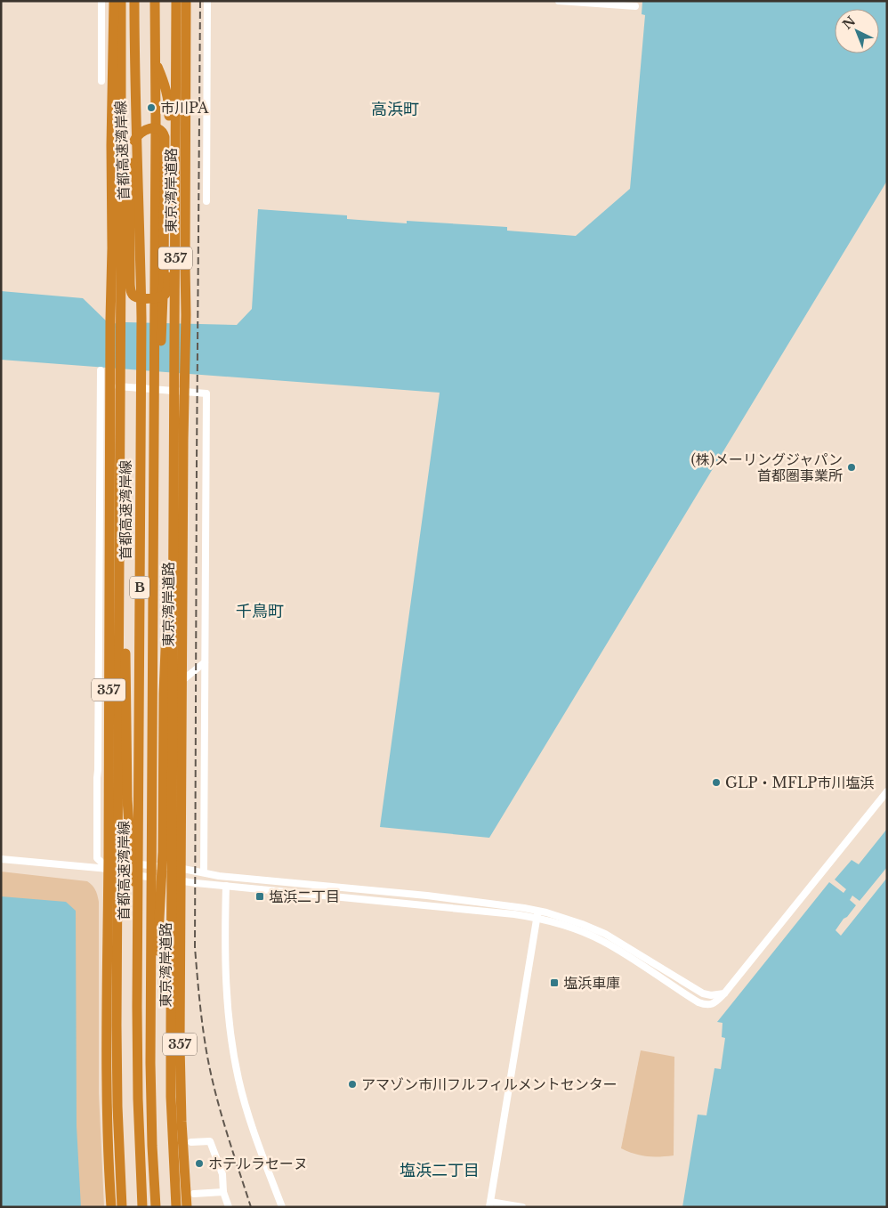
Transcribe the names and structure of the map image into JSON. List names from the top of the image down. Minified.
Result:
{"streets":{"highway":["首都高速湾岸線","東京湾岸道路","357","B"]},"districts":["高浜町","千鳥町","塩浜二丁目"],"places":{"other":["市川PA","(株)メーリングジャパン 首都圏事業所","GLP・MFLP市川塩浜","アマゾン市川フルフィルメントセンター","ホテルラセーヌ"],"transit":["塩浜二丁目","塩浜車庫"]},"north":"top left"}
